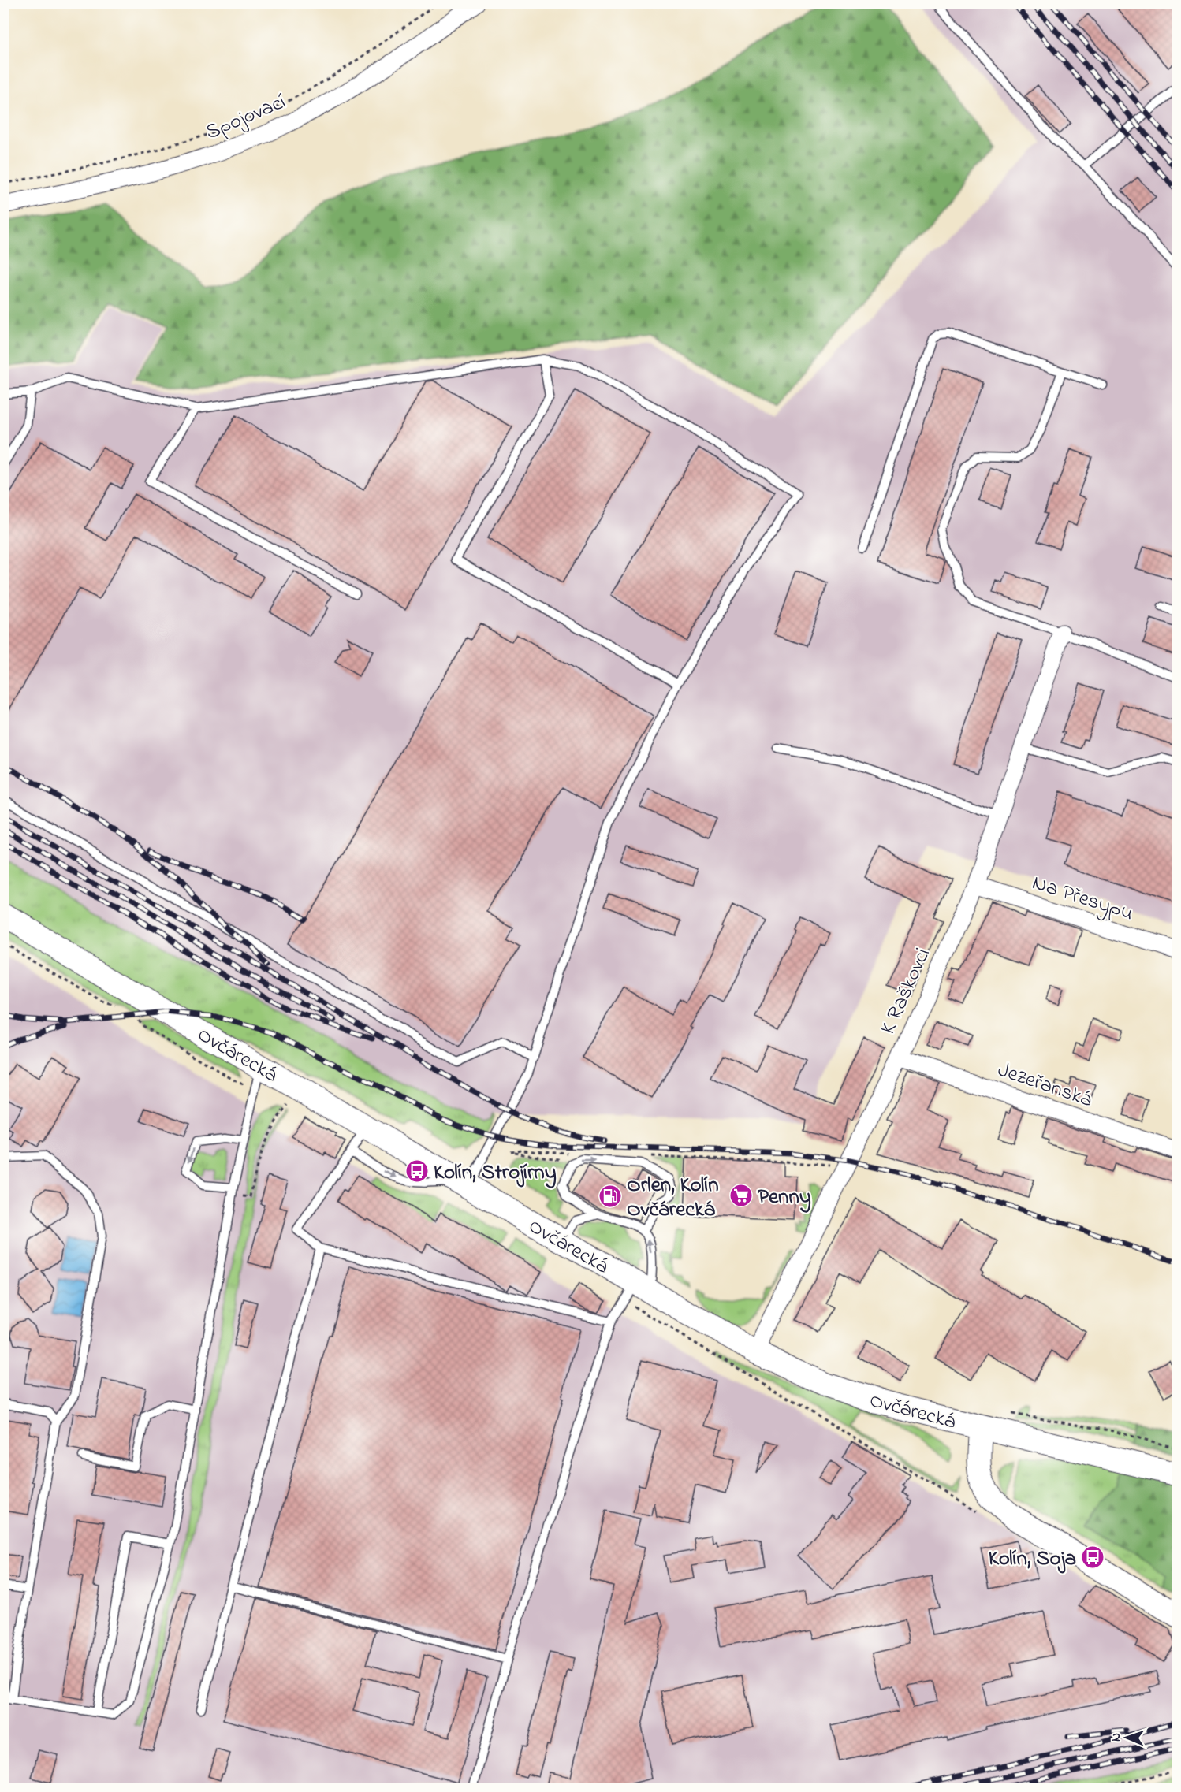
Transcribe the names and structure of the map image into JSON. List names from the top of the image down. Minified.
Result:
{"streets":{"main road":["Ovčárecká"],"street":["Spojovací","Na Přesypu","K Raškovci","Jezeřanská"]},"crossings":[["Na Přesypu","K Raškovci"],["K Raškovci","Ovčárecká"],["K Raškovci","Jezeřanská"]],"places":{"bus stop":["Kolín, Strojírny","Kolín, Soja"],"supermarket":["Penny"],"fuel station":["Orlen, Kolín Ovčárecká"]},"north":"left"}
